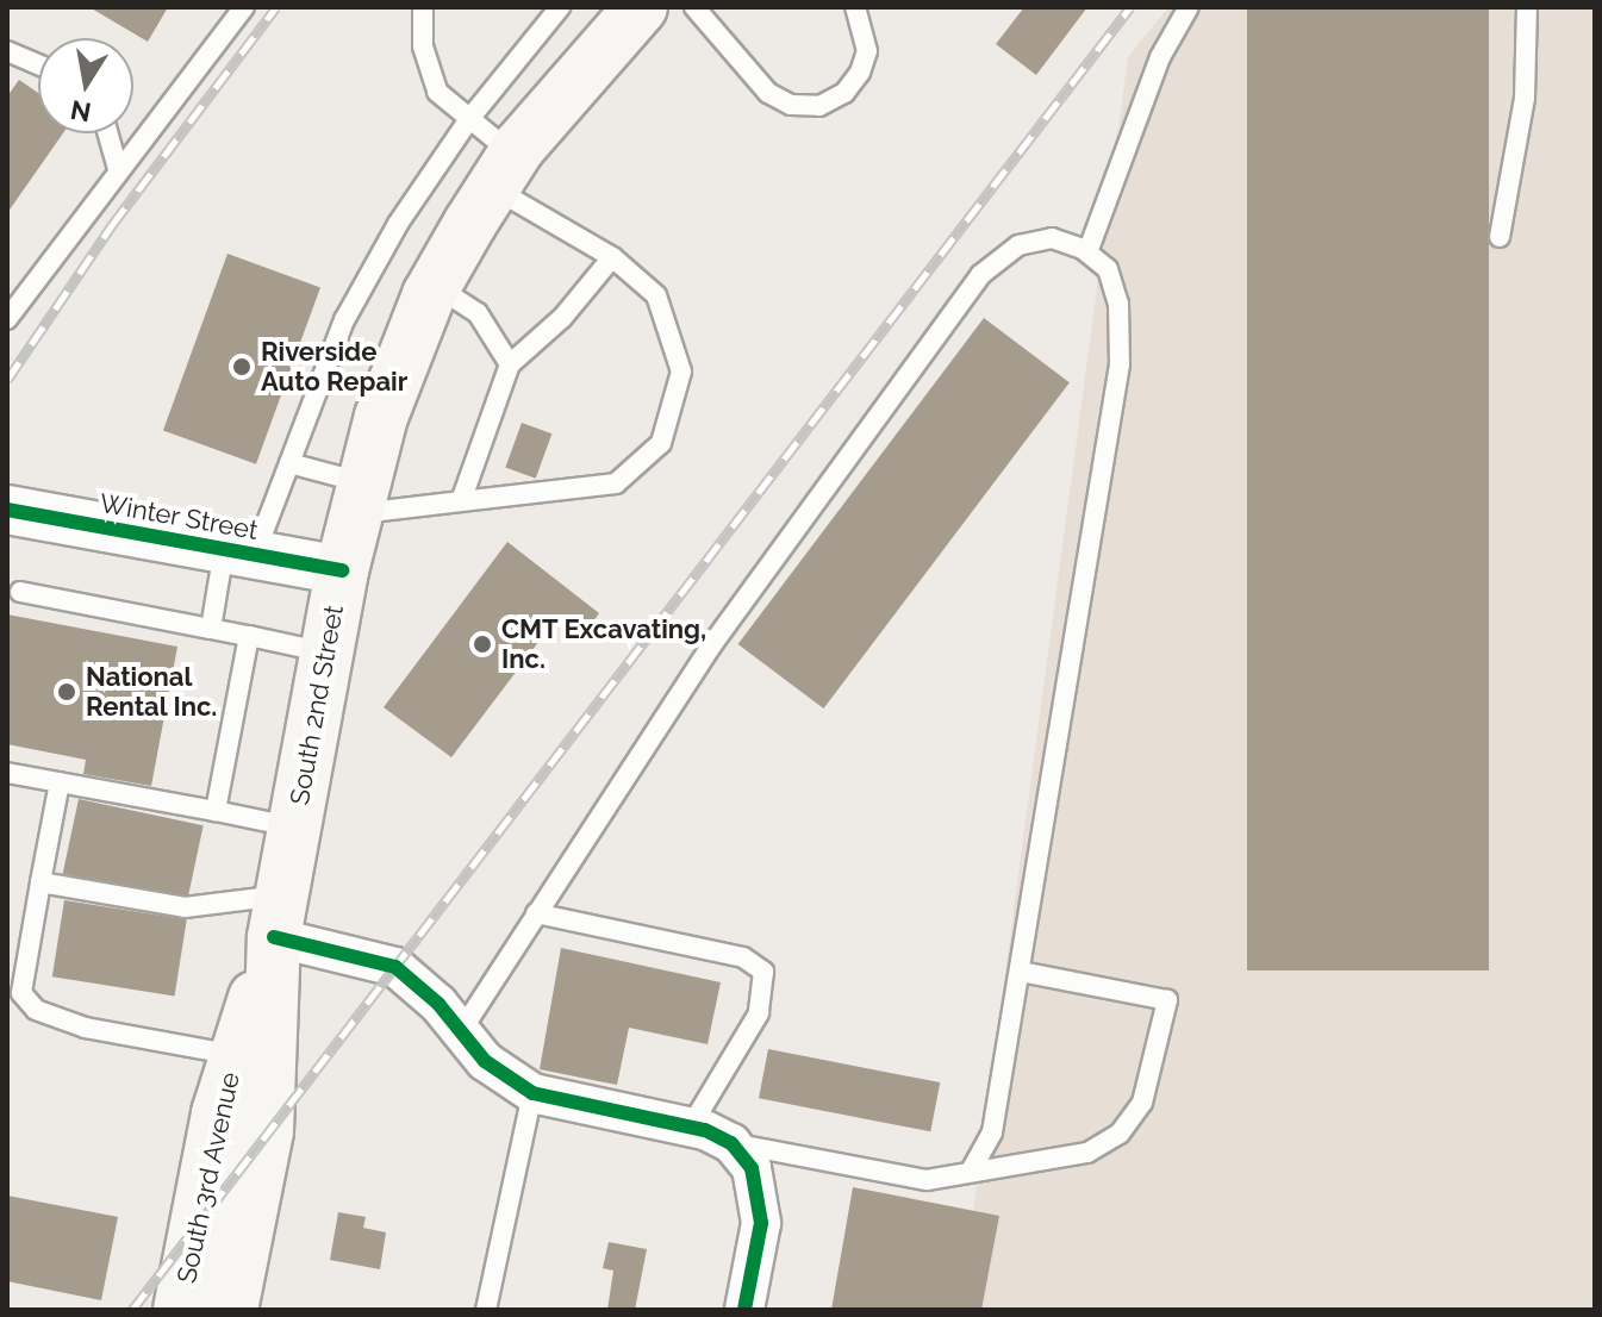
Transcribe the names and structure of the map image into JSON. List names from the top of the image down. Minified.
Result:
{"streets":{"main road":["South 2nd Street","South 3rd Avenue"],"street":["Winter Street"]},"crossings":[["Winter Street","South 2nd Street"],["South 2nd Street","South 3rd Avenue"]],"places":["Riverside Auto Repair","CMT Excavating, Inc.","National Rental Inc."],"north":"bottom"}
